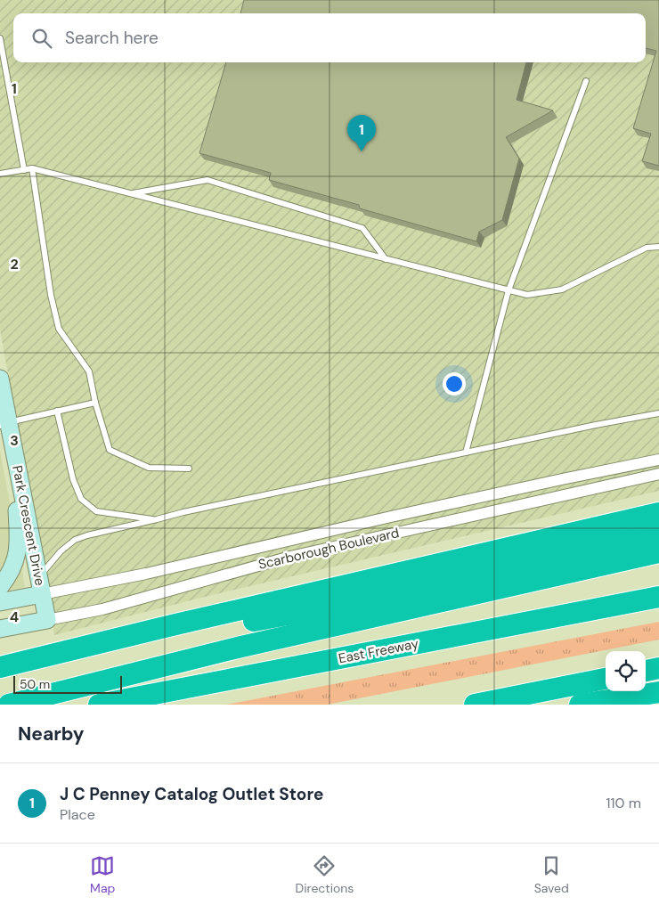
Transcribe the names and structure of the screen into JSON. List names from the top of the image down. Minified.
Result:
{"streets":{"highway":["East Freeway"],"street":["Park Crescent Drive","Scarborough Boulevard"]},"crossings":[["Park Crescent Drive","Scarborough Boulevard"]],"scale_bar":"50 m","page":{"search":"Search here","pins":"1","scale":"50 m","heading":"Nearby","list":[{"mark":"1","name":"J C Penney Catalog Outlet Store","note":"Place","value":"110 m"}],"nav":["Map","Directions","Saved"]},"grid":{"rows":["1","2","3","4"]}}
